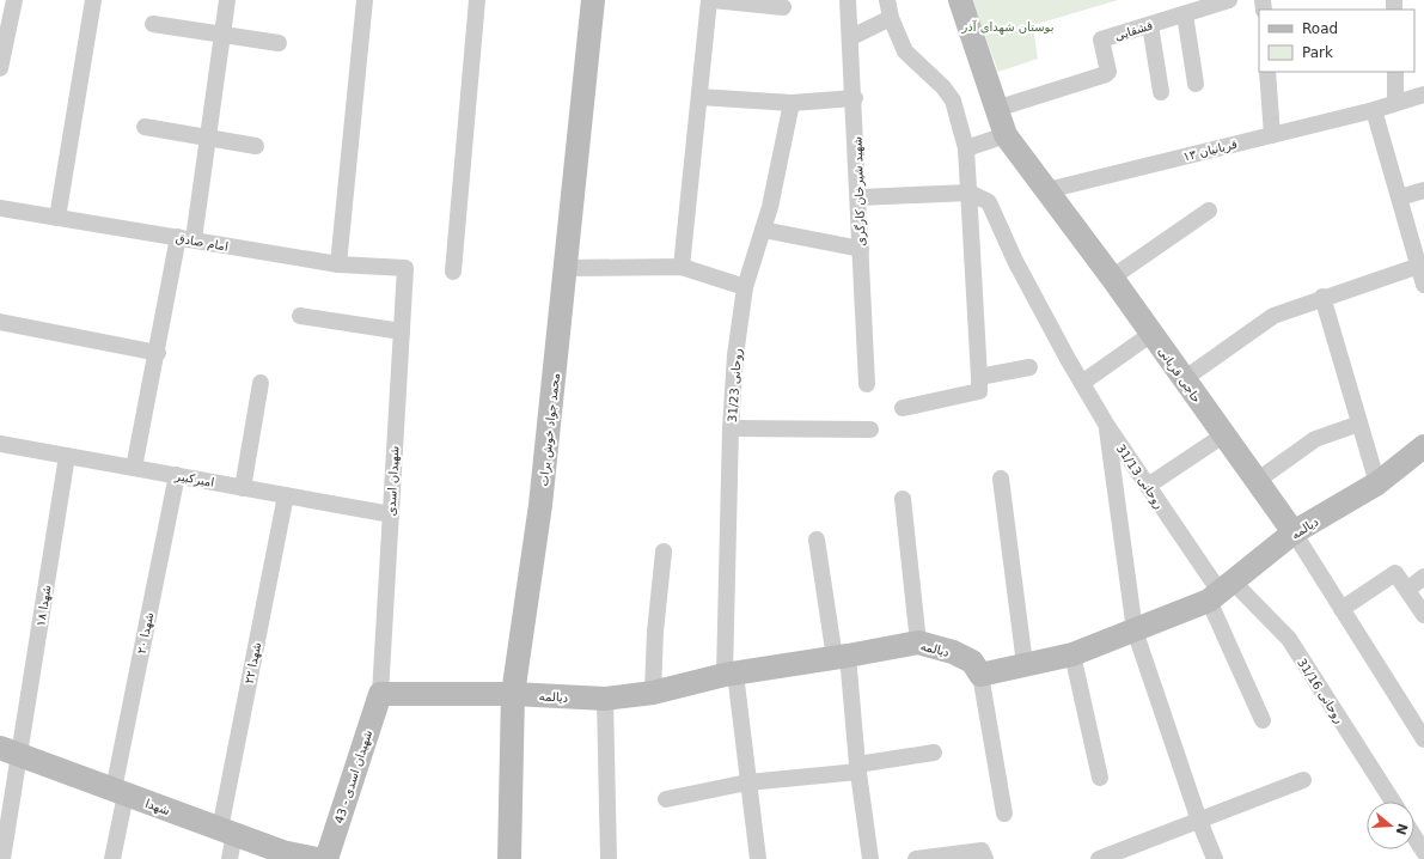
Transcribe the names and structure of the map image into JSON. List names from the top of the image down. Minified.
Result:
{"streets":{"main road":["حاجی قربانی","محمد جواد خوش برات","دیالمه","شهیدان اسدی - 43","شهدا"],"street":["قشقایی","۱۳ قربانیان","شهید شیرخان کارگری","امام صادق","روحانی 31/23","روحانی 31/13","امیرکبیر","شهیدان اسدی","شهدا ۱۸","شهدا ۲۰","شهدا ۲۲","روحانی 31/16"]},"crossings":[["قشقایی","حاجی قربانی"],["۱۳ قربانیان","حاجی قربانی"],["امام صادق","شهیدان اسدی"],["حاجی قربانی","دیالمه"],["روحانی 31/23","دیالمه"],["محمد جواد خوش برات","دیالمه"],["روحانی 31/13","دیالمه"],["روحانی 31/13","روحانی 31/16"],["امیرکبیر","شهیدان اسدی"],["امیرکبیر","شهدا ۱۸"],["امیرکبیر","شهدا ۲۰"],["امیرکبیر","شهدا ۲۲"],["شهیدان اسدی","دیالمه"],["شهیدان اسدی","شهیدان اسدی - 43"],["دیالمه","روحانی 31/16"],["دیالمه","شهیدان اسدی - 43"],["شهدا ۱۸","شهدا"],["شهدا ۲۰","شهدا"],["شهدا ۲۲","شهدا"]],"parks":["بوستان شهدای آذر"],"legend":["Road","Park"],"north":"right"}
